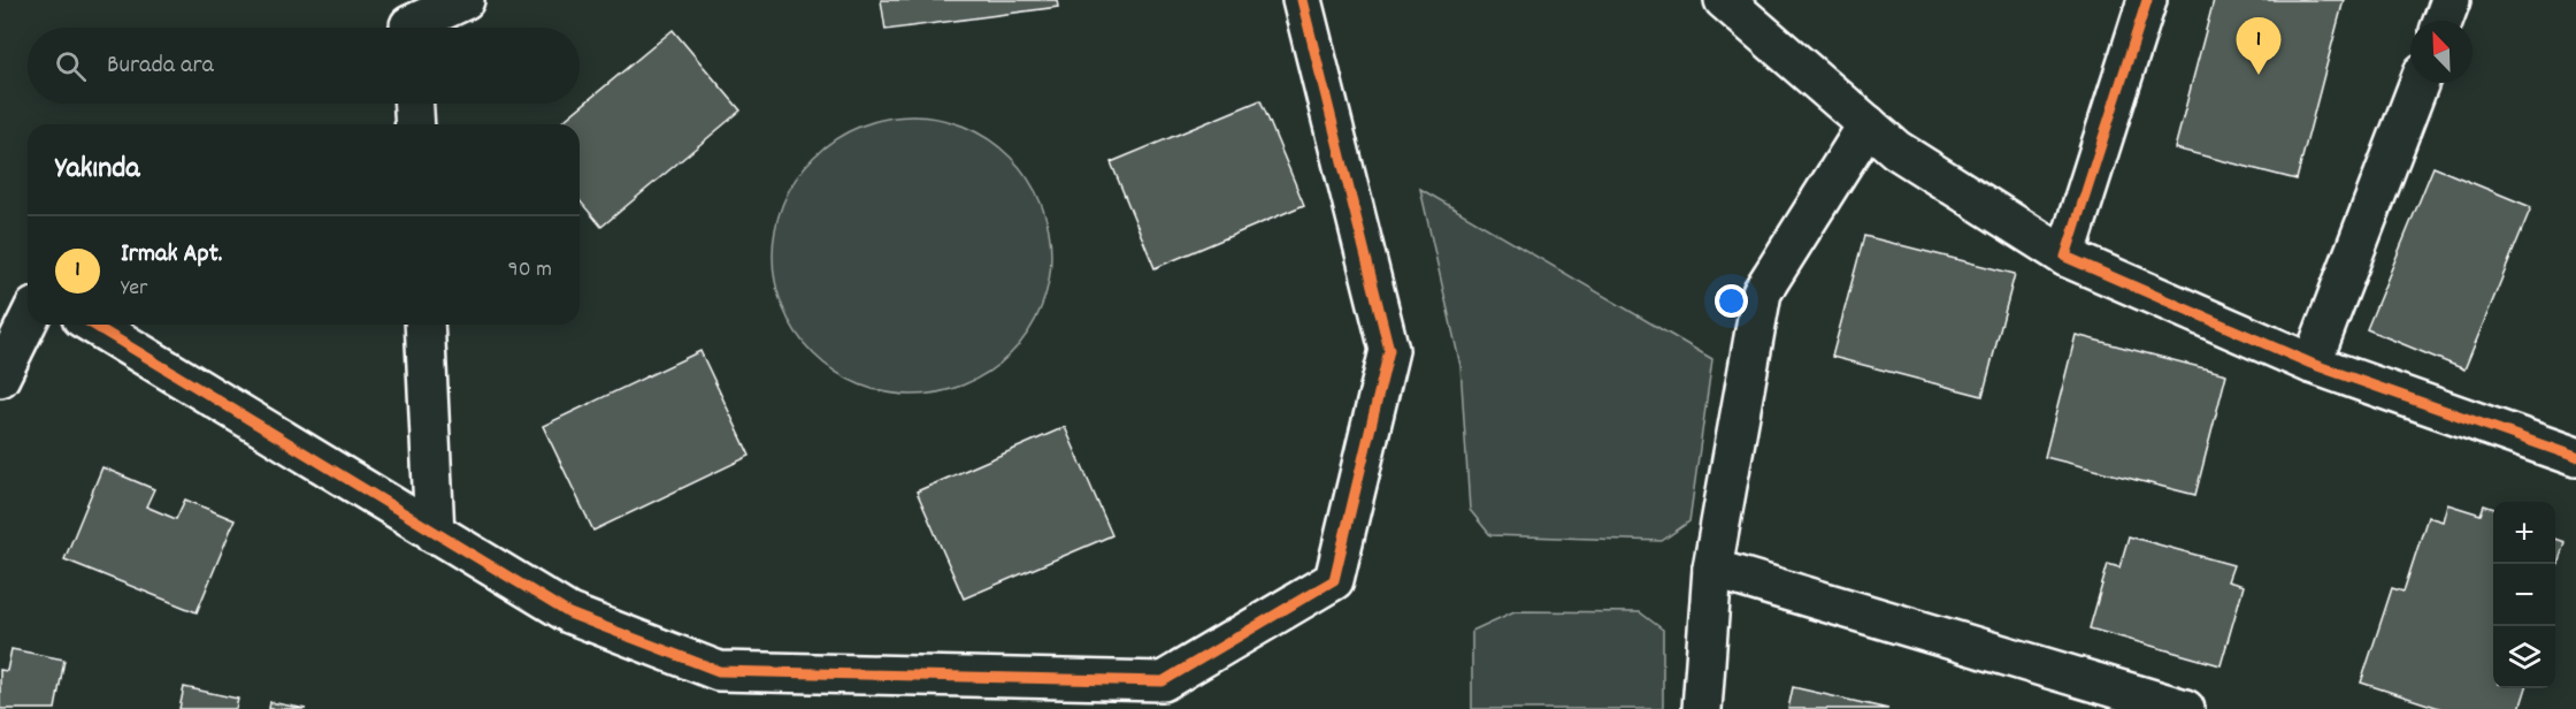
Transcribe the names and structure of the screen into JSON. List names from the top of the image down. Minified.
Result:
{"north":"top left","page":{"pins":"1","search":"Burada ara","heading":"Yakında","list":[{"mark":"1","name":"Irmak Apt.","note":"Yer","value":"90 m"}],"map_buttons":["+","−"]}}
